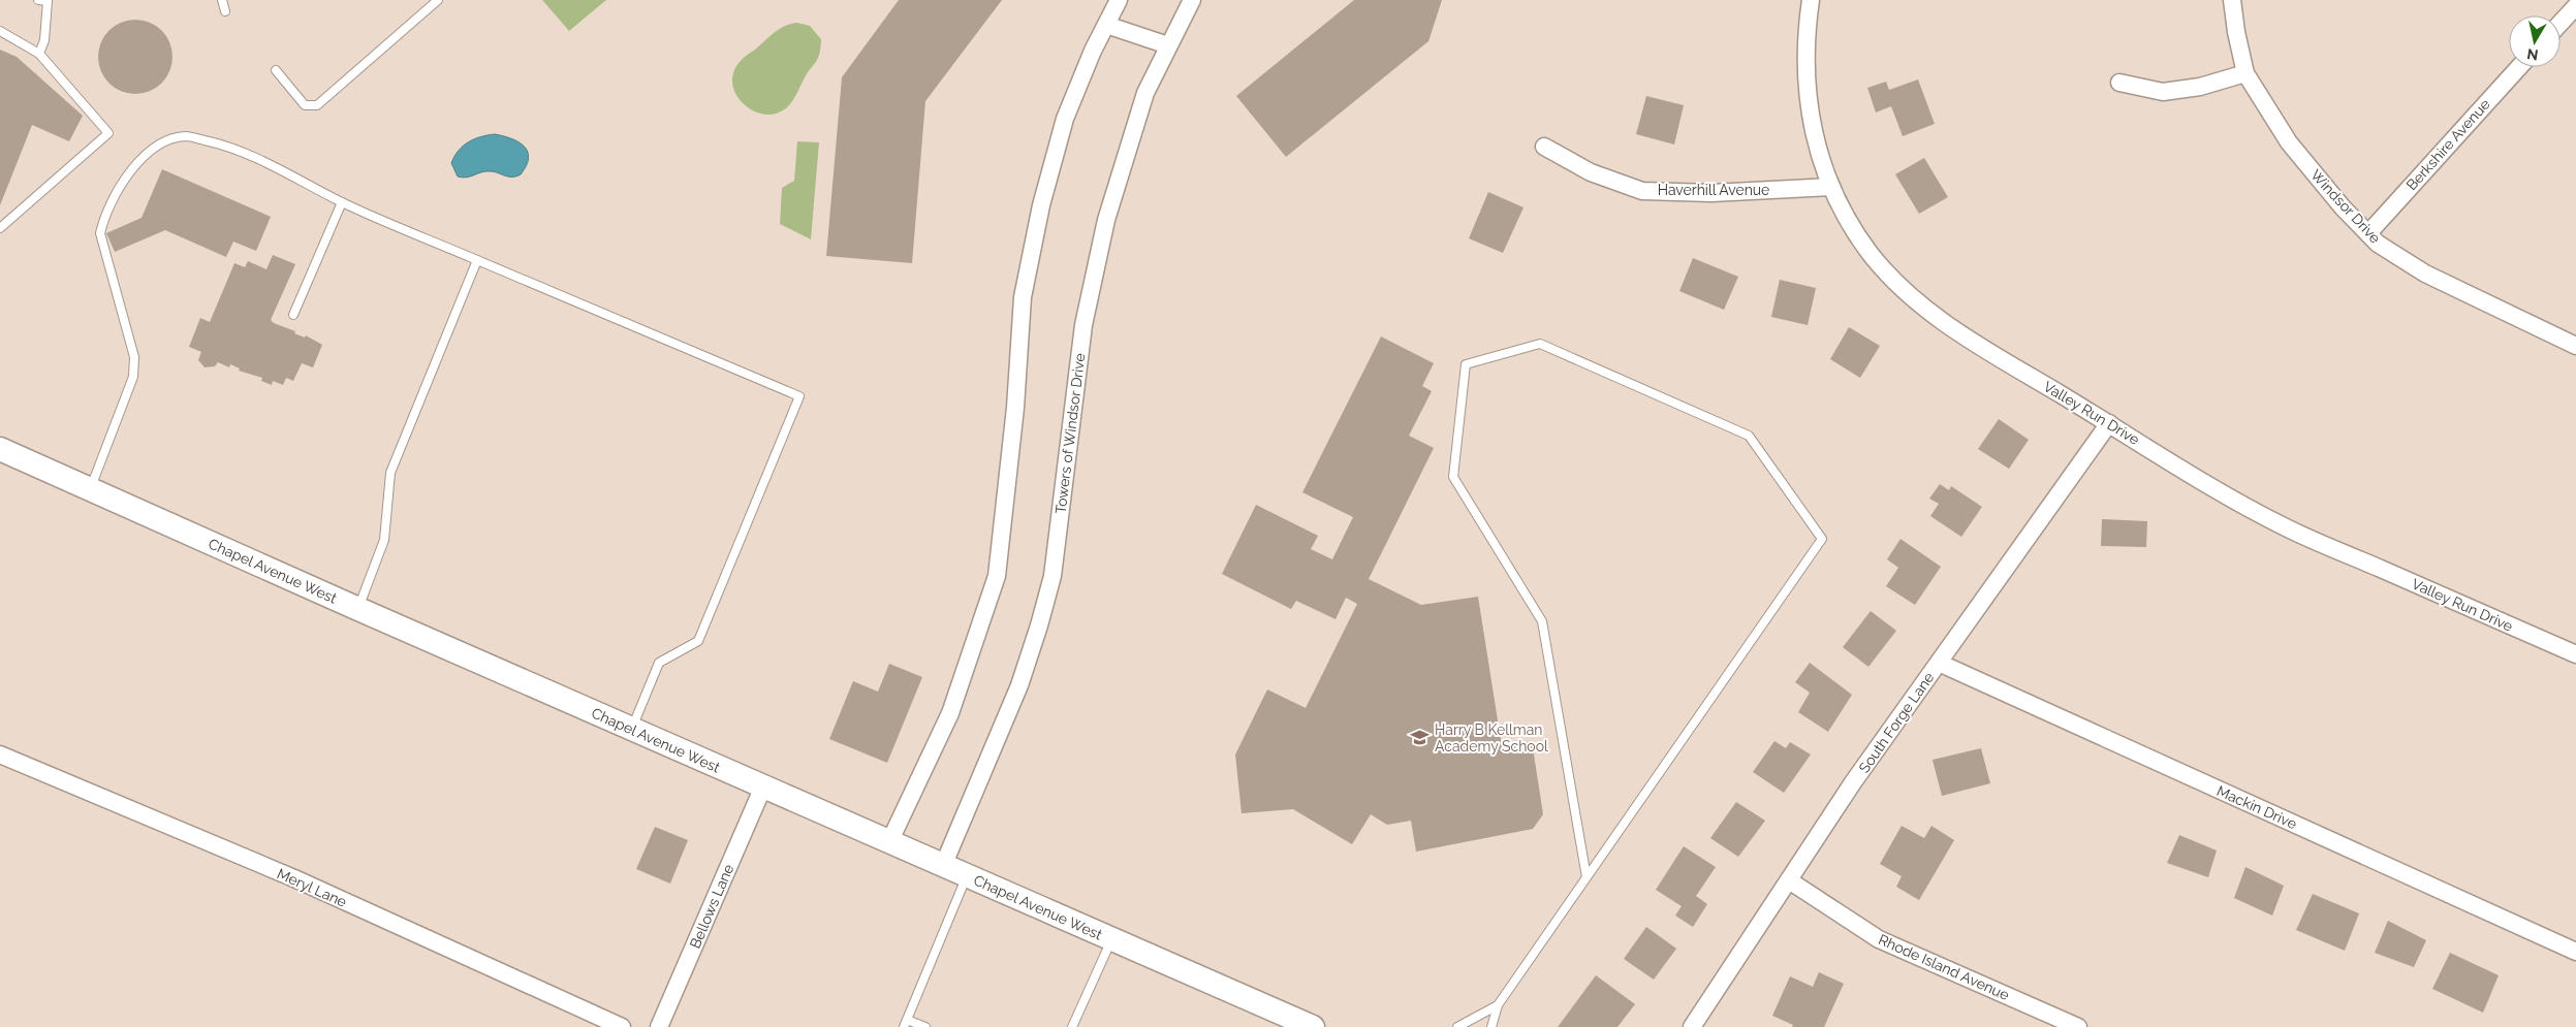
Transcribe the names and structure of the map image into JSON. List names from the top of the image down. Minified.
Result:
{"streets":{"main road":["Chapel Avenue West"],"street":["Berkshire Avenue","Haverhill Avenue","Windsor Drive","Valley Run Drive","Towers of Windsor Drive","South Forge Lane","Mackin Drive","Meryl Lane","Bellows Lane","Rhode Island Avenue"]},"crossings":[["Berkshire Avenue","Windsor Drive"],["Haverhill Avenue","Valley Run Drive"],["Valley Run Drive","South Forge Lane"],["Towers of Windsor Drive","Chapel Avenue West"],["Chapel Avenue West","Bellows Lane"],["South Forge Lane","Mackin Drive"],["South Forge Lane","Rhode Island Avenue"]],"places":{"school or university":["Harry B Kellman Academy School"]},"north":"bottom"}
